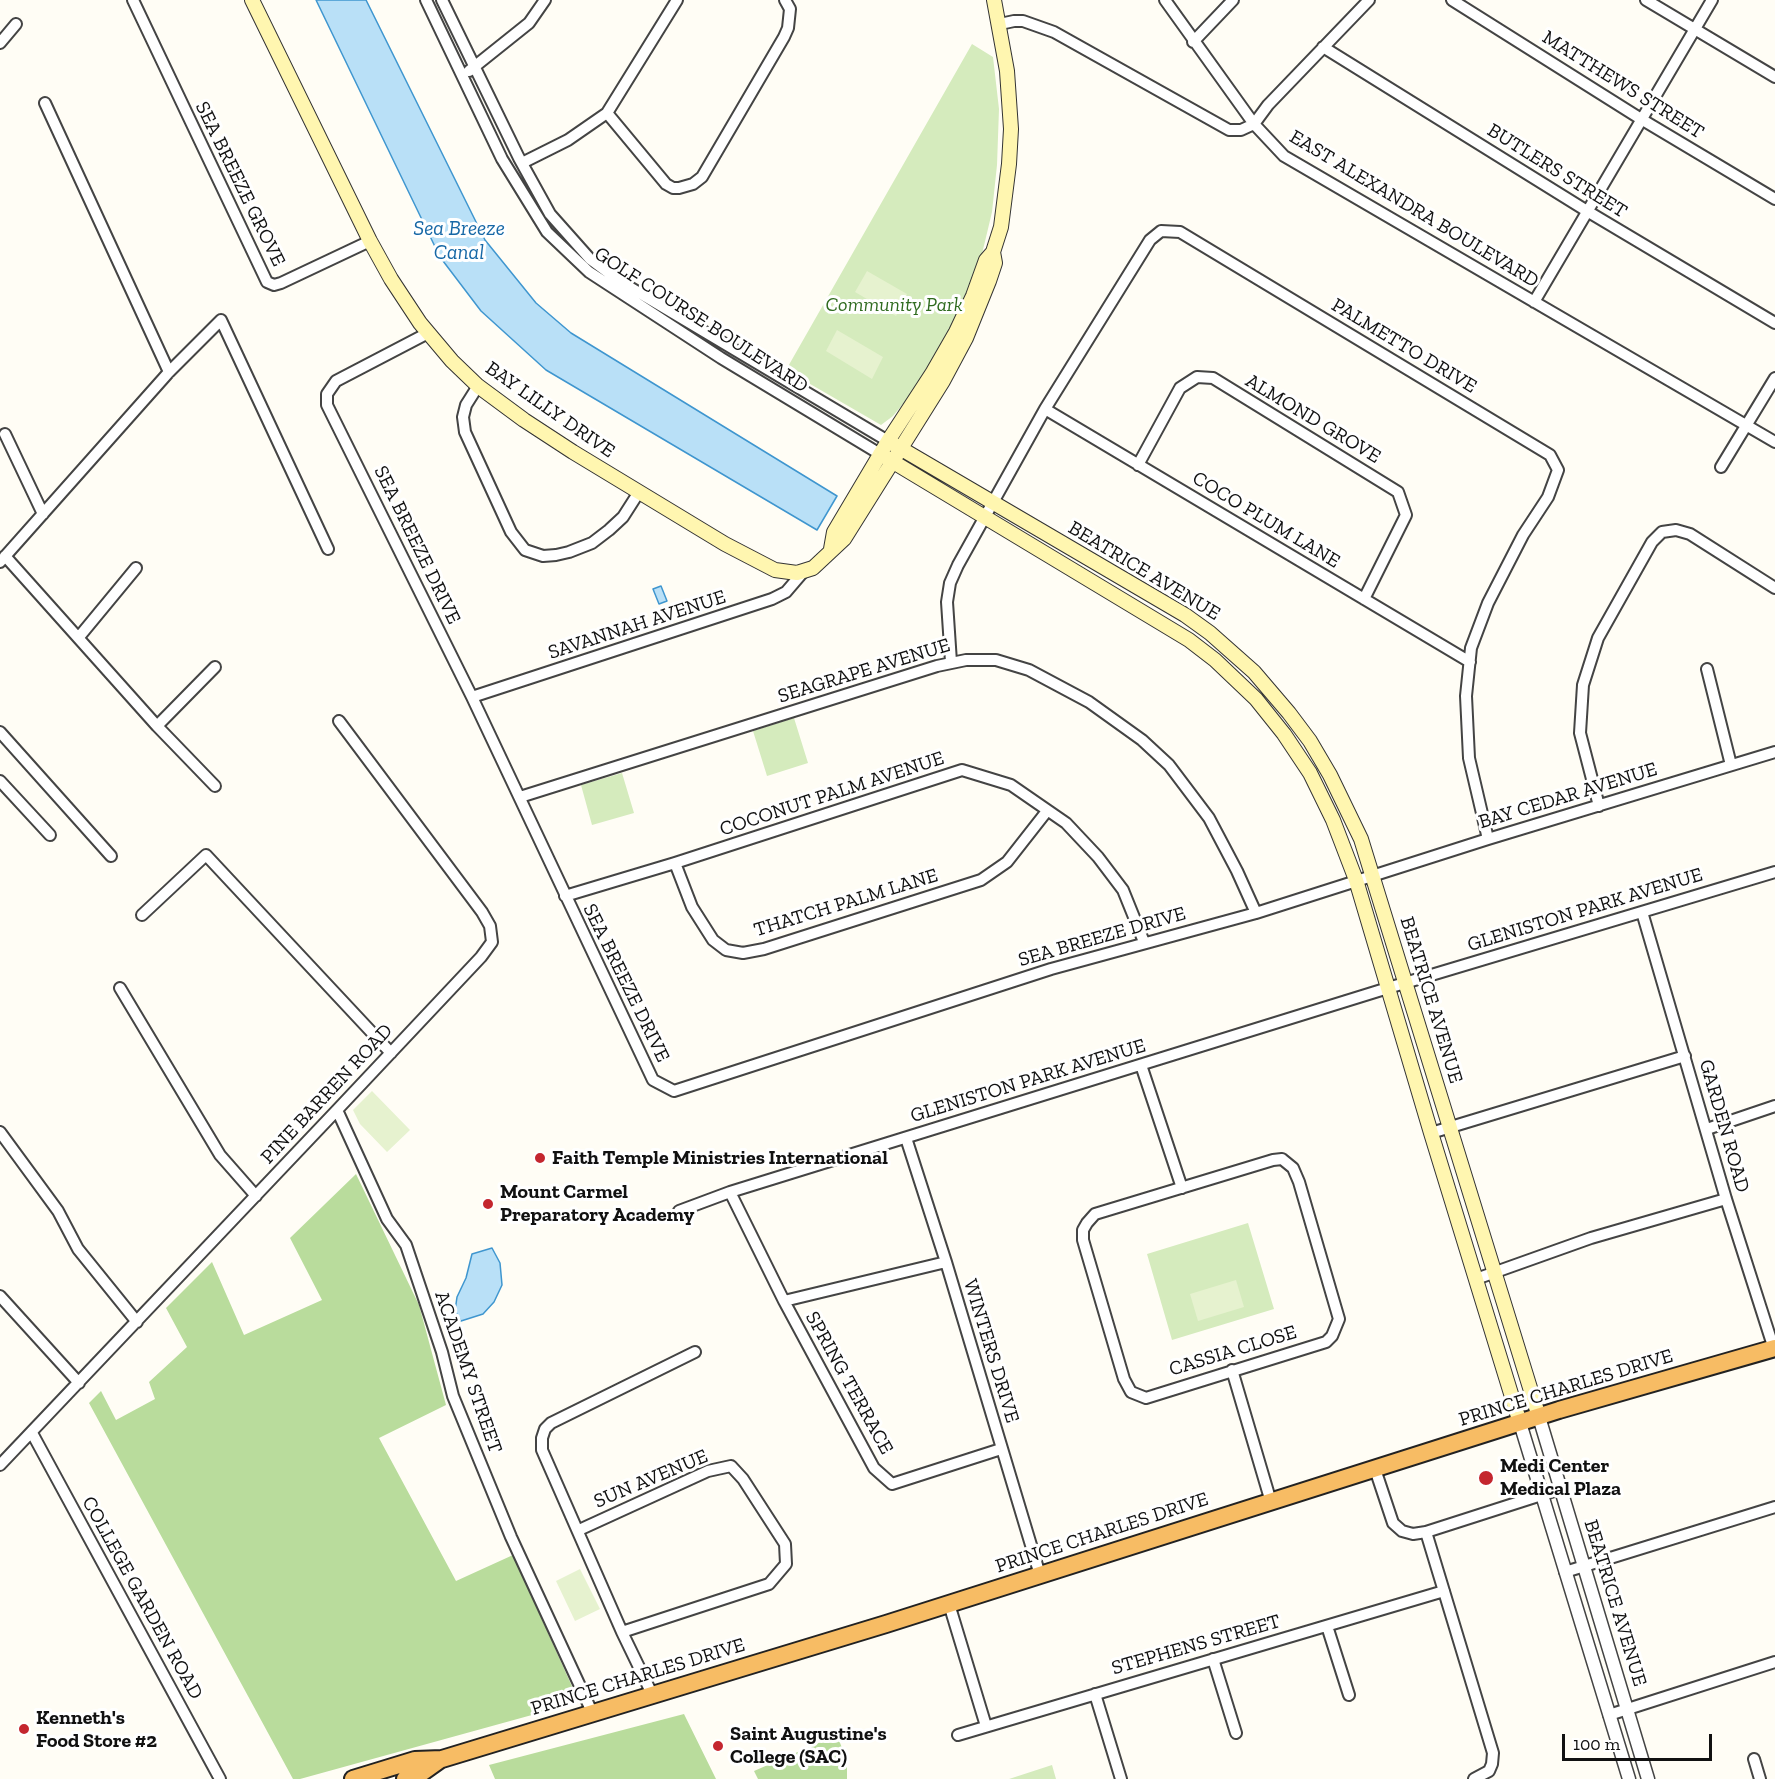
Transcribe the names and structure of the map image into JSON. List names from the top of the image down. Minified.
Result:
{"streets":{"highway":["PRINCE CHARLES DRIVE"],"main road":["BAY LILLY DRIVE","BEATRICE AVENUE"],"street":["MATTHEWS STREET","BUTLERS STREET","SEA BREEZE GROVE","EAST ALEXANDRA BOULEVARD","GOLF COURSE BOULEVARD","PALMETTO DRIVE","ALMOND GROVE","COCO PLUM LANE","SEA BREEZE DRIVE","SAVANNAH AVENUE","SEAGRAPE AVENUE","COCONUT PALM AVENUE","BAY CEDAR AVENUE","THATCH PALM LANE","GLENISTON PARK AVENUE","PINE BARREN ROAD","GARDEN ROAD","WINTERS DRIVE","CASSIA CLOSE","ACADEMY STREET","SPRING TERRACE","SUN AVENUE","COLLEGE GARDEN ROAD","STEPHENS STREET"]},"crossings":[["SEA BREEZE GROVE","BAY LILLY DRIVE"],["GOLF COURSE BOULEVARD","BEATRICE AVENUE"],["PALMETTO DRIVE","COCO PLUM LANE"],["PALMETTO DRIVE","BEATRICE AVENUE"],["PALMETTO DRIVE","SEAGRAPE AVENUE"],["PALMETTO DRIVE","BAY CEDAR AVENUE"],["BAY LILLY DRIVE","SEA BREEZE DRIVE"],["BAY LILLY DRIVE","SAVANNAH AVENUE"],["ALMOND GROVE","COCO PLUM LANE"],["SEA BREEZE DRIVE","BEATRICE AVENUE"],["SEA BREEZE DRIVE","SAVANNAH AVENUE"],["SEA BREEZE DRIVE","SEAGRAPE AVENUE"],["SEA BREEZE DRIVE","COCONUT PALM AVENUE"],["SEA BREEZE DRIVE","BAY CEDAR AVENUE"],["BEATRICE AVENUE","BAY CEDAR AVENUE"],["BEATRICE AVENUE","GLENISTON PARK AVENUE"],["BEATRICE AVENUE","PRINCE CHARLES DRIVE"],["COCONUT PALM AVENUE","THATCH PALM LANE"],["GLENISTON PARK AVENUE","GARDEN ROAD"],["GLENISTON PARK AVENUE","WINTERS DRIVE"],["GLENISTON PARK AVENUE","SPRING TERRACE"],["PINE BARREN ROAD","ACADEMY STREET"],["PINE BARREN ROAD","COLLEGE GARDEN ROAD"],["GARDEN ROAD","PRINCE CHARLES DRIVE"],["WINTERS DRIVE","SPRING TERRACE"],["WINTERS DRIVE","PRINCE CHARLES DRIVE"],["ACADEMY STREET","PRINCE CHARLES DRIVE"]],"water":["Sea Breeze Canal"],"parks":["Community Park"],"places":["Faith Temple Ministries International","Mount Carmel Preparatory Academy","Medi Center Medical Plaza","Kenneth's Food Store #2","Saint Augustine's College (SAC)"],"scale_bar":"100 m"}
